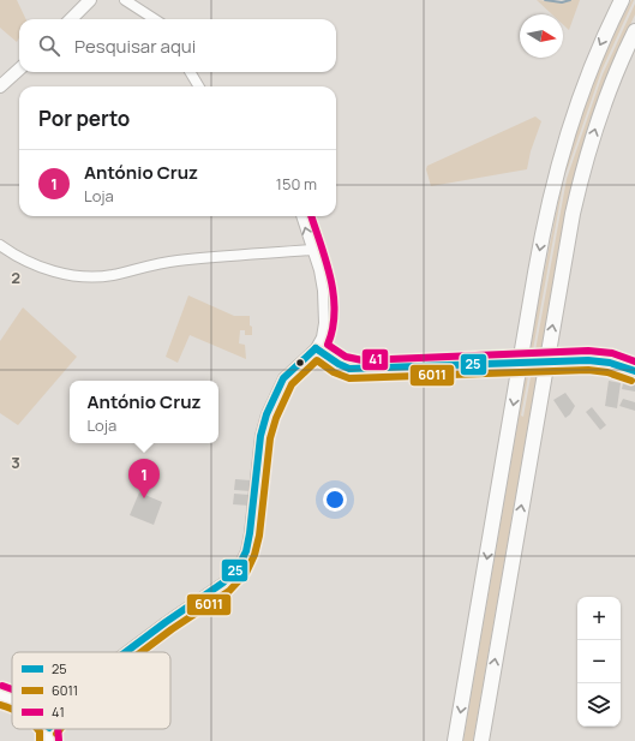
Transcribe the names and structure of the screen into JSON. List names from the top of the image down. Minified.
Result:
{"lines":["transit line 41","transit line 25","transit line 6011"],"legend":["25","6011","41"],"north":"right","page":{"search":"Pesquisar aqui","heading":"Por perto","list":[{"mark":"1","name":"António Cruz","note":"Loja","value":"150 m"}],"popup":["António Cruz","Loja"],"pins":"1","map_buttons":["+","−"]},"grid":{"rows":["2","3"]}}
